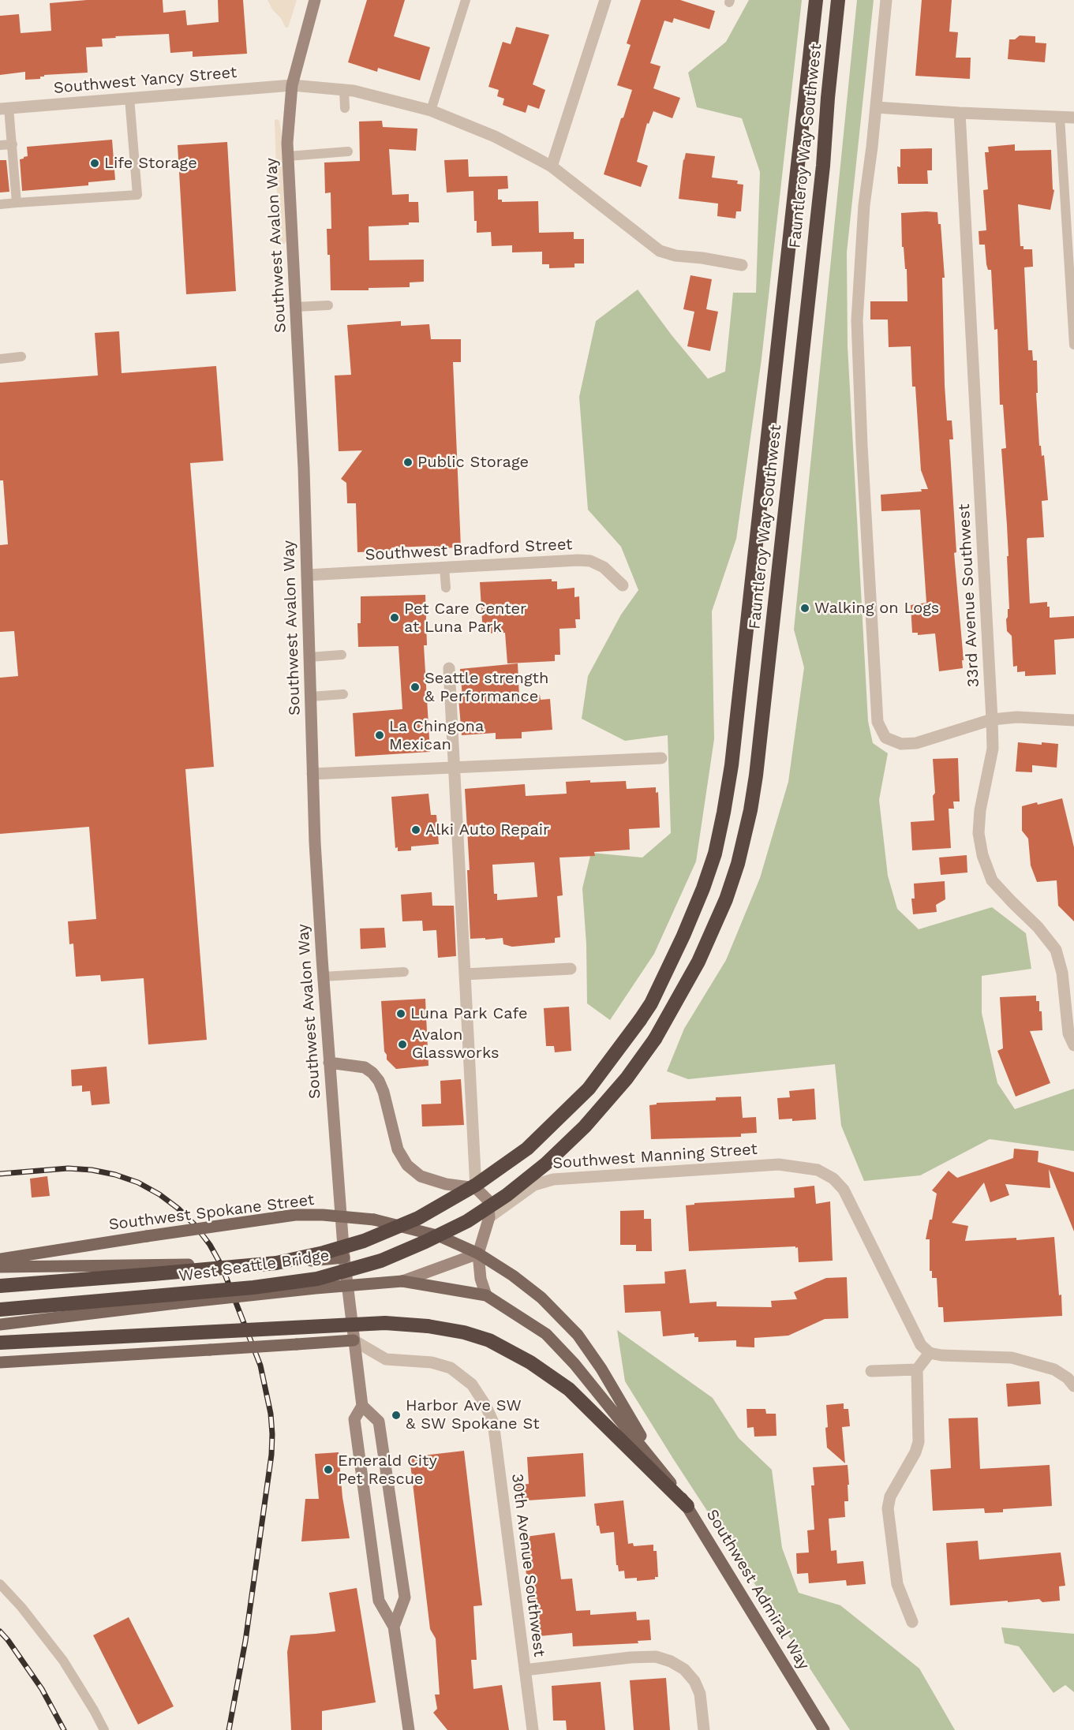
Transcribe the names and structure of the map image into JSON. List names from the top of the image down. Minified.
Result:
{"streets":{"highway":["Fauntleroy Way Southwest","West Seattle Bridge"],"main road":["Southwest Avalon Way","Southwest Spokane Street","Southwest Admiral Way"],"street":["Southwest Yancy Street","Southwest Bradford Street","33rd Avenue Southwest","Southwest Manning Street","30th Avenue Southwest"]},"crossings":[["Southwest Yancy Street","Southwest Avalon Way"],["Fauntleroy Way Southwest","West Seattle Bridge"],["Southwest Avalon Way","Southwest Bradford Street"],["Southwest Avalon Way","30th Avenue Southwest"],["Southwest Spokane Street","Southwest Admiral Way"]],"places":["Life Storage","Public Storage","Walking on Logs","Pet Care Center at Luna Park","Seattle strength & Performance","La Chingona Mexican","Alki Auto Repair","Luna Park Cafe","Avalon Glassworks","Harbor Ave SW & SW Spokane St","Emerald City Pet Rescue"]}
